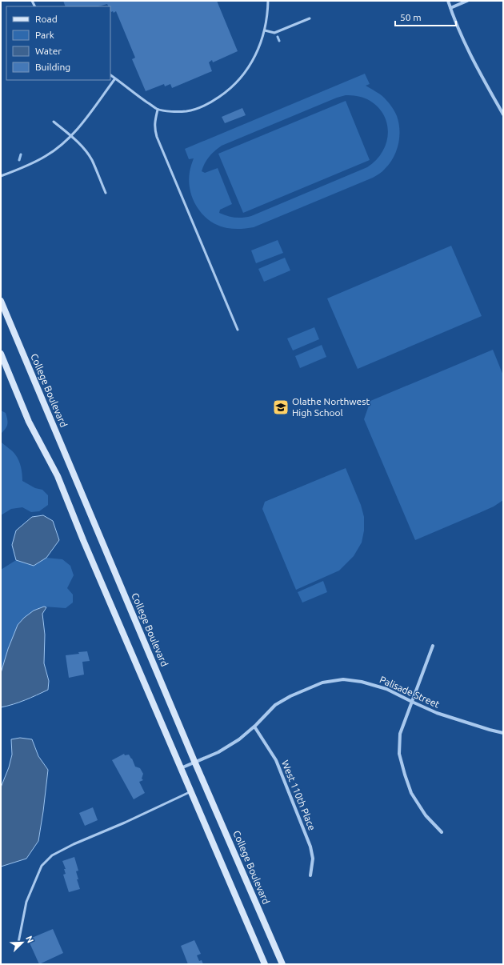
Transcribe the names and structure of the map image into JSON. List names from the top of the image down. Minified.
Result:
{"streets":{"main road":["College Boulevard"],"street":["Palisade Street","West 110th Place"]},"crossings":[["College Boulevard","Palisade Street"],["Palisade Street","West 110th Place"]],"places":{"school or university":["Olathe Northwest High School"]},"legend":["Road","Park","Water","Building"],"scale_bar":"50 m","north":"top right"}
